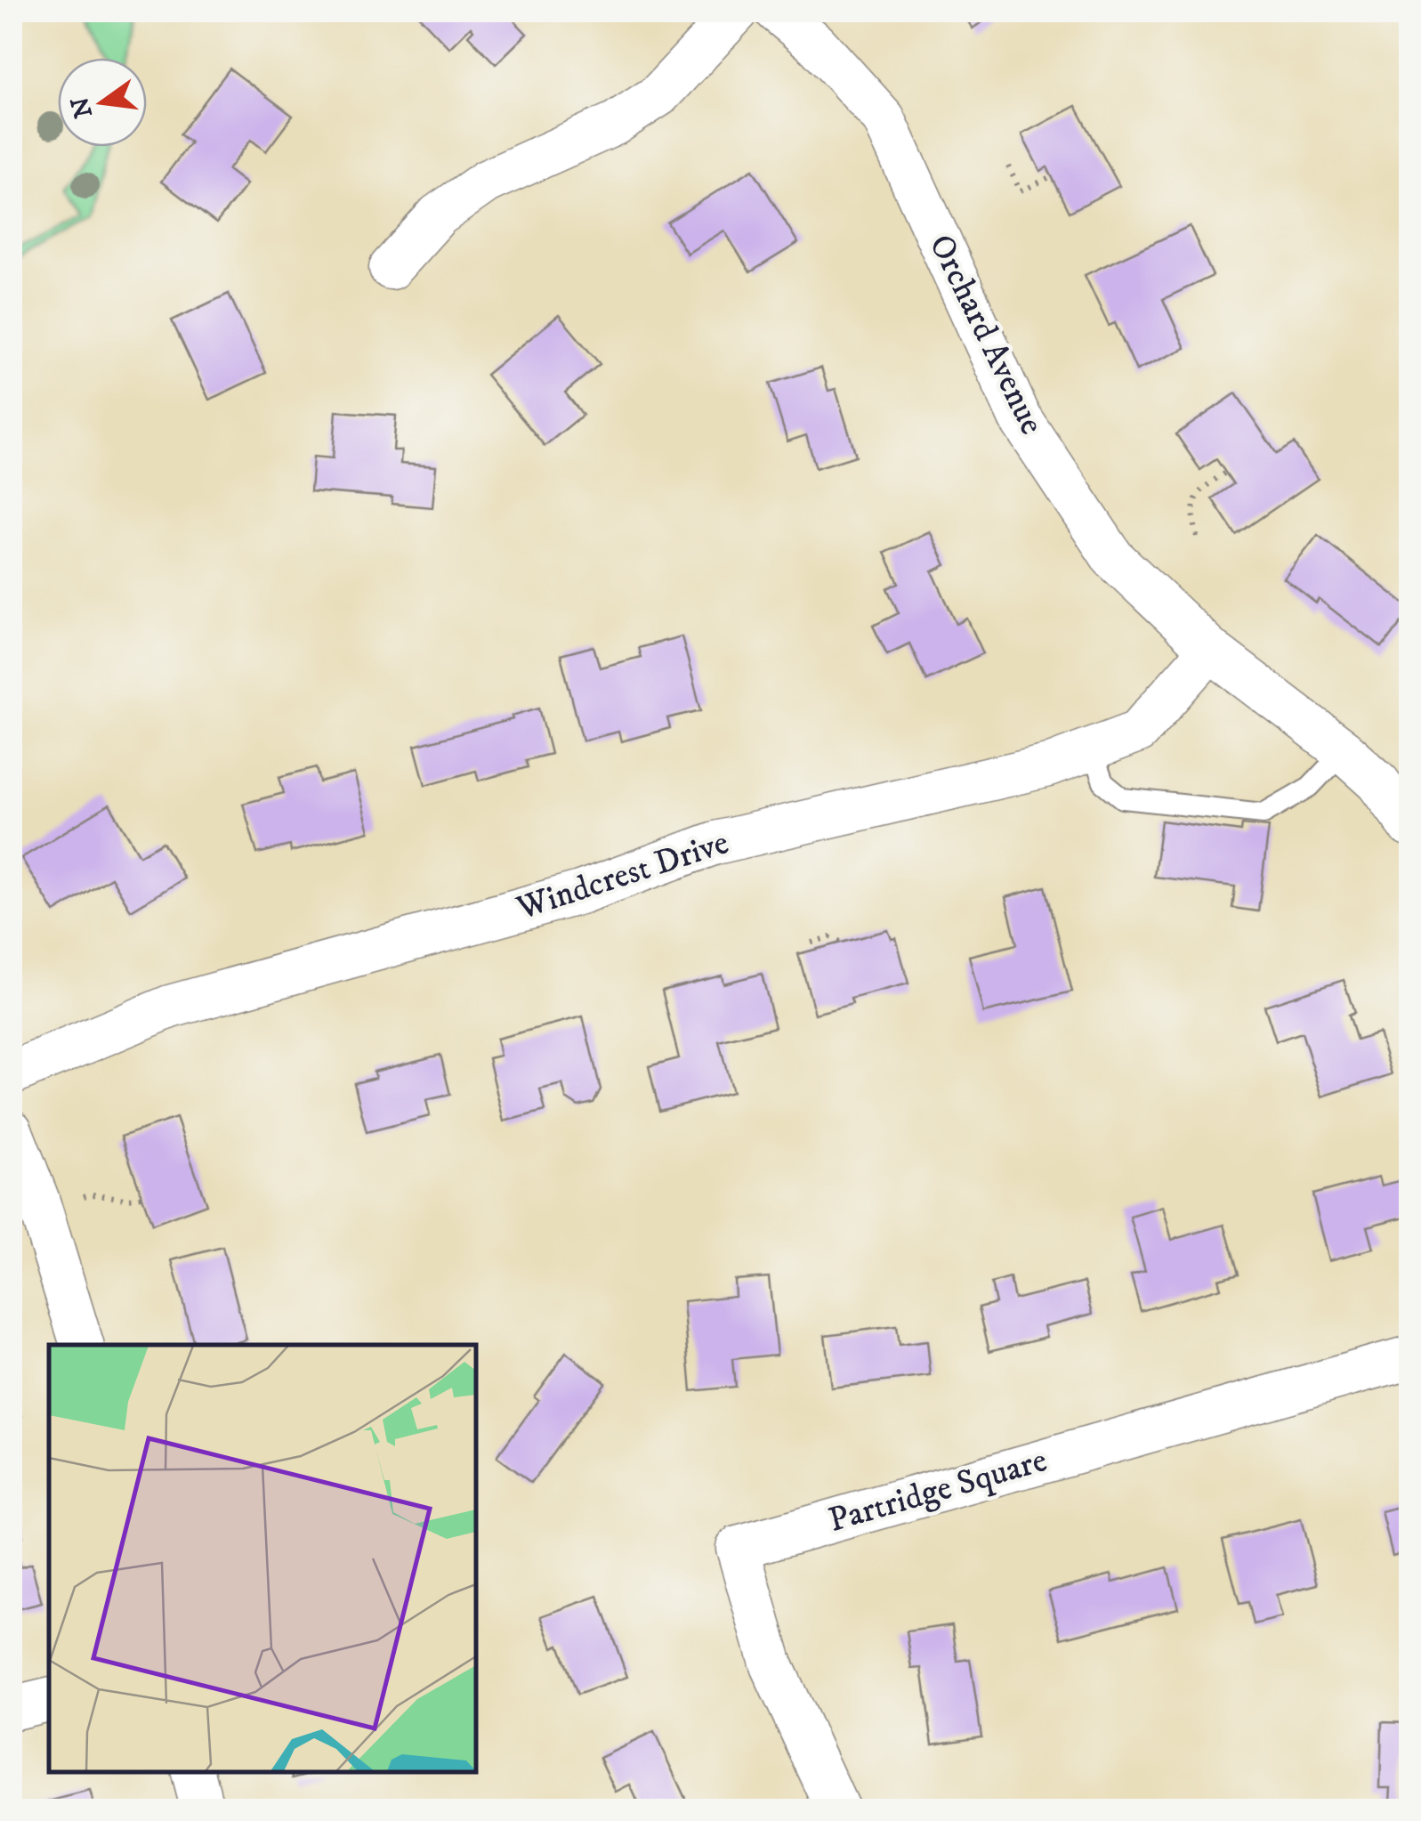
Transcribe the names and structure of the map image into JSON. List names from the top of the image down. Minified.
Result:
{"streets":{"street":["Orchard Avenue","Windcrest Drive","Partridge Square"]},"crossings":[["Orchard Avenue","Windcrest Drive"]],"north":"left"}
